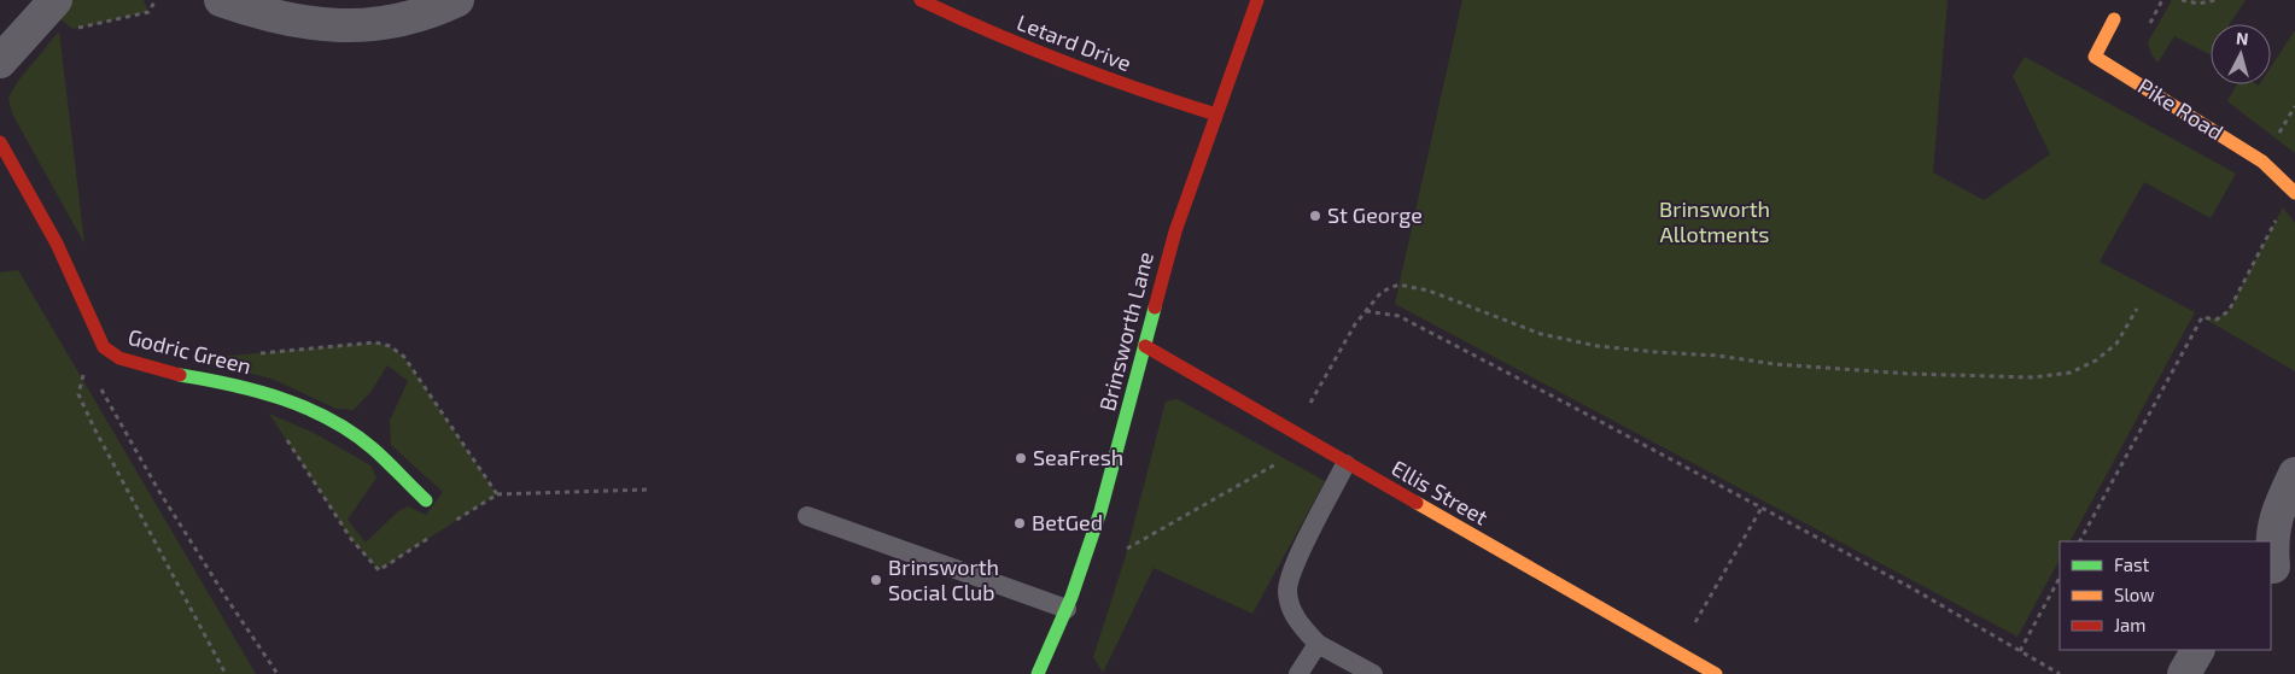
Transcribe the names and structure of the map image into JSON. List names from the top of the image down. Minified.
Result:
{"streets":{"street":["Letard Drive","Pike Road","Brinsworth Lane","Godric Green","Ellis Street"]},"crossings":[["Letard Drive","Brinsworth Lane"],["Brinsworth Lane","Ellis Street"]],"parks":["Brinsworth Allotments"],"places":["St George","SeaFresh","BetGed","Brinsworth Social Club"],"legend":["Fast","Slow","Jam"],"north":"top"}
